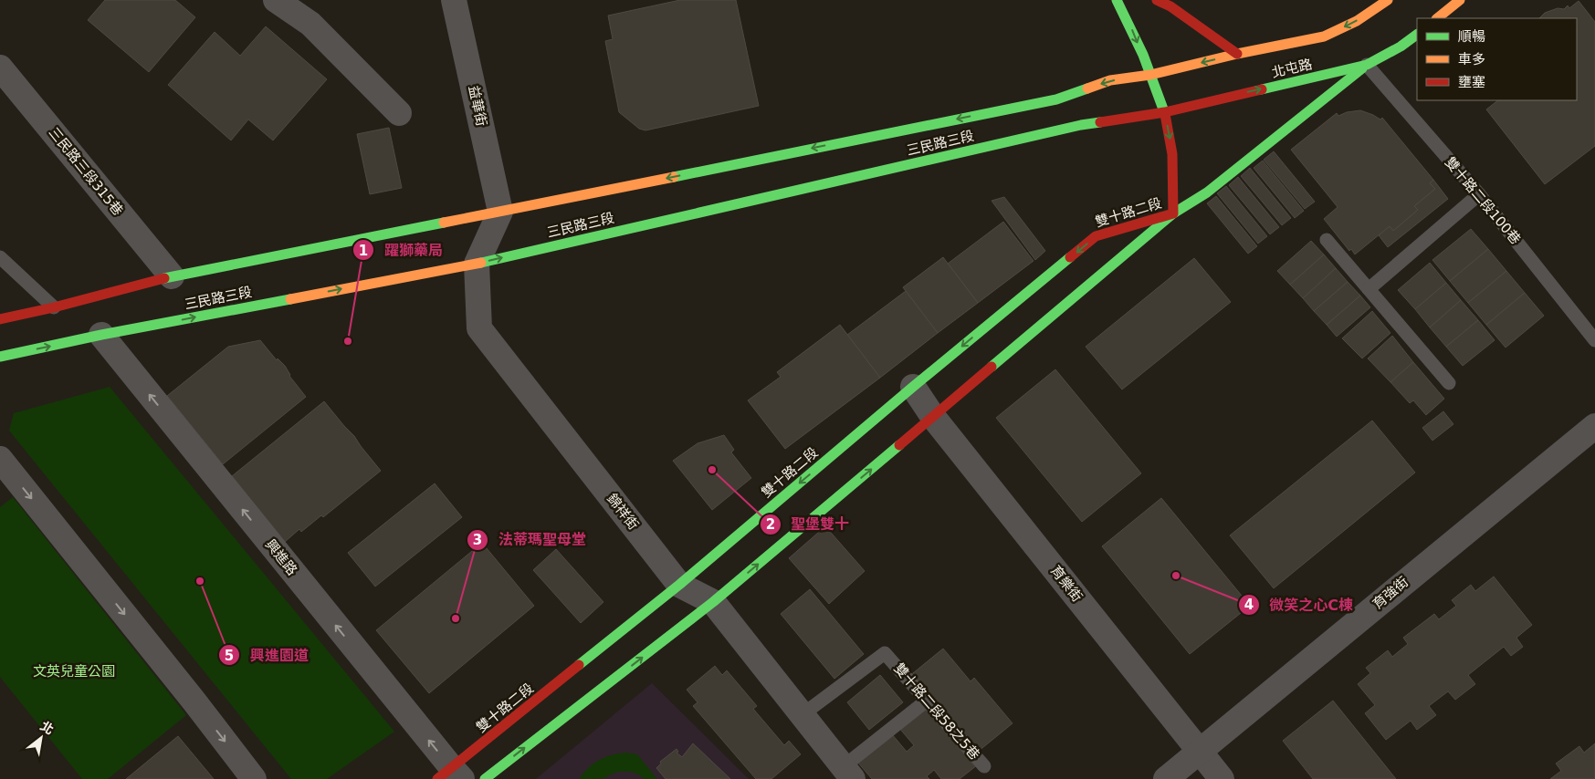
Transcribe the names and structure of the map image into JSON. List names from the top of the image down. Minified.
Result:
{"streets":{"main road":["北屯路","三民路三段","雙十路二段"],"street":["益華街","三民路三段315巷","錦祥街","興進路","育樂街","育強街"],"lane":["雙十路二段100巷","雙十路二段58之5巷"]},"crossings":[["北屯路","三民路三段"],["北屯路","雙十路二段100巷"],["北屯路","雙十路二段"],["益華街","三民路三段"],["益華街","錦祥街"],["三民路三段","三民路三段315巷"],["三民路三段","雙十路二段"],["三民路三段","錦祥街"],["三民路三段","興進路"],["雙十路二段100巷","雙十路二段"],["雙十路二段","錦祥街"],["雙十路二段","興進路"],["雙十路二段","育樂街"],["錦祥街","雙十路二段58之5巷"],["育樂街","育強街"]],"parks":["文英兒童公園"],"places":["躍獅藥局","聖堡雙十","微笑之心C棟","興進園道","法蒂瑪聖母堂"],"legend":["順暢","車多","壅塞"],"north":"top right"}
